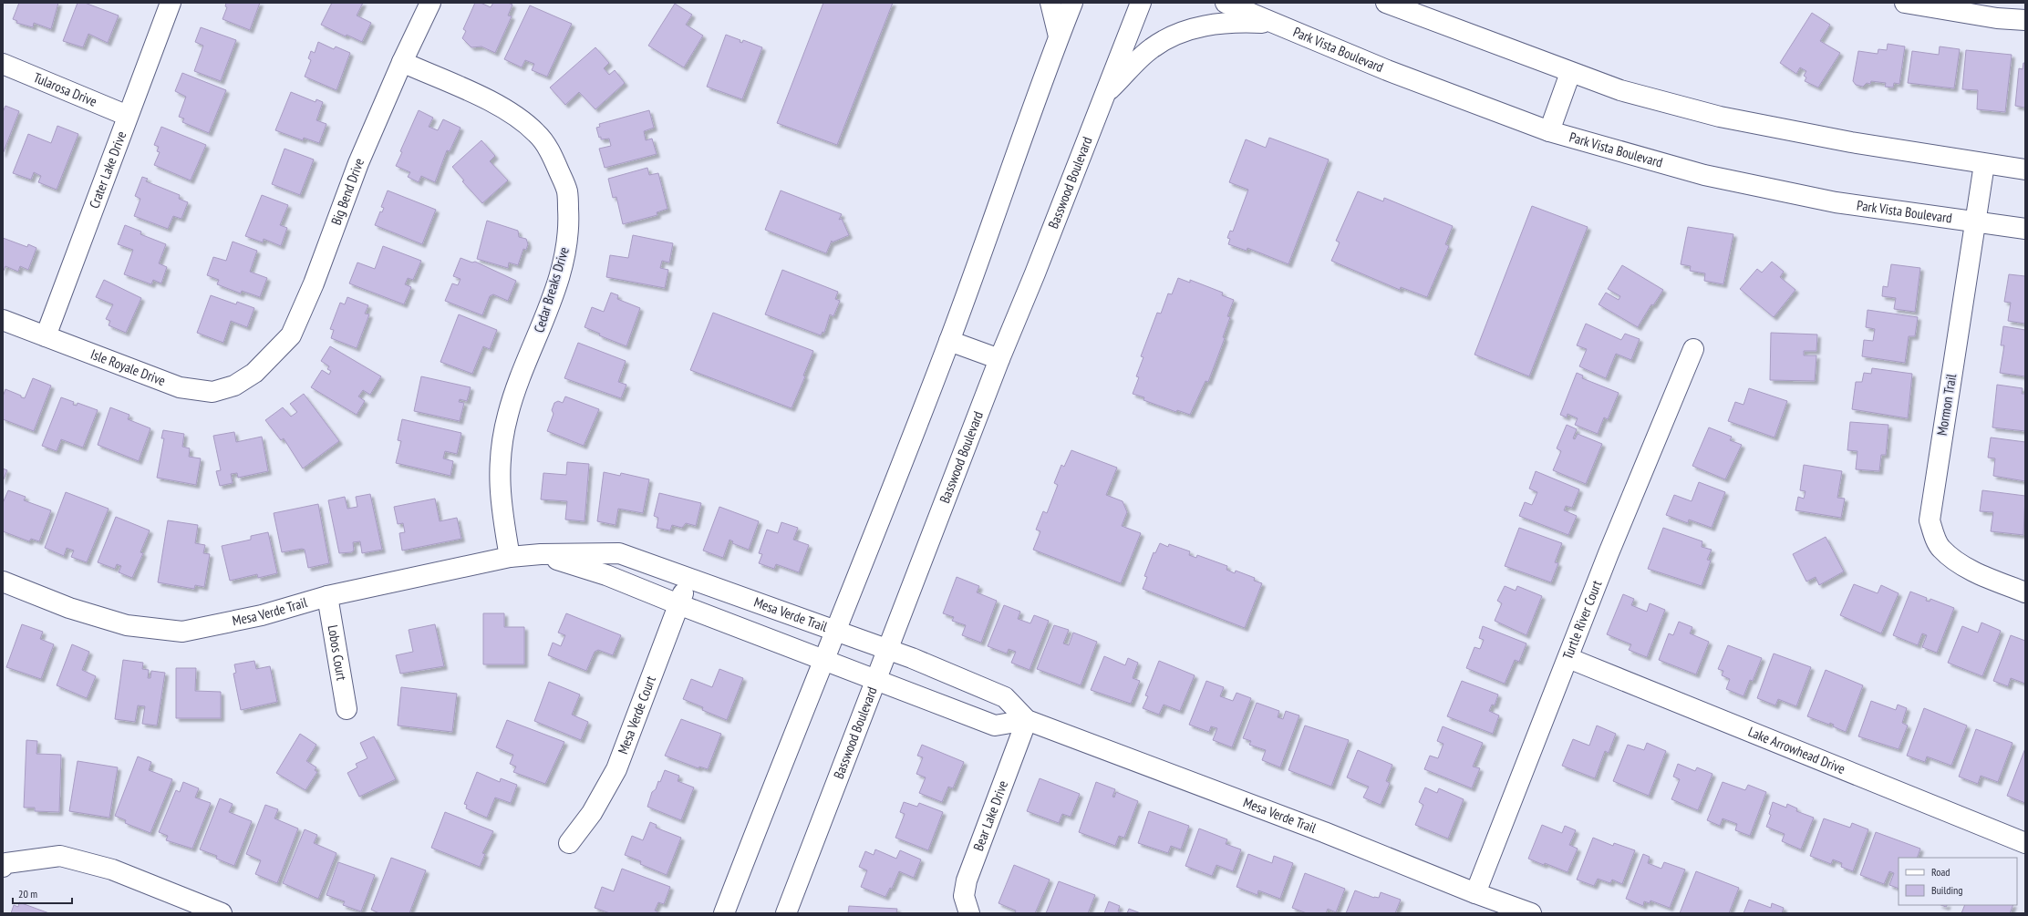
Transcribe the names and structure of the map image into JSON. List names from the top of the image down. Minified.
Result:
{"streets":{"street":["Park Vista Boulevard","Tularosa Drive","Crater Lake Drive","Basswood Boulevard","Big Bend Drive","Cedar Breaks Drive","Isle Royale Drive","Mormon Trail","Mesa Verde Trail","Turtle River Court","Lobos Court","Mesa Verde Court","Lake Arrowhead Drive","Bear Lake Drive"]},"crossings":[["Park Vista Boulevard","Mormon Trail"],["Tularosa Drive","Crater Lake Drive"],["Crater Lake Drive","Isle Royale Drive"],["Basswood Boulevard","Mesa Verde Trail"],["Big Bend Drive","Cedar Breaks Drive"],["Big Bend Drive","Isle Royale Drive"],["Cedar Breaks Drive","Mesa Verde Trail"],["Mesa Verde Trail","Turtle River Court"],["Mesa Verde Trail","Lobos Court"],["Mesa Verde Trail","Mesa Verde Court"],["Mesa Verde Trail","Bear Lake Drive"],["Turtle River Court","Lake Arrowhead Drive"]],"legend":["Road","Building"],"scale_bar":"20 m"}
